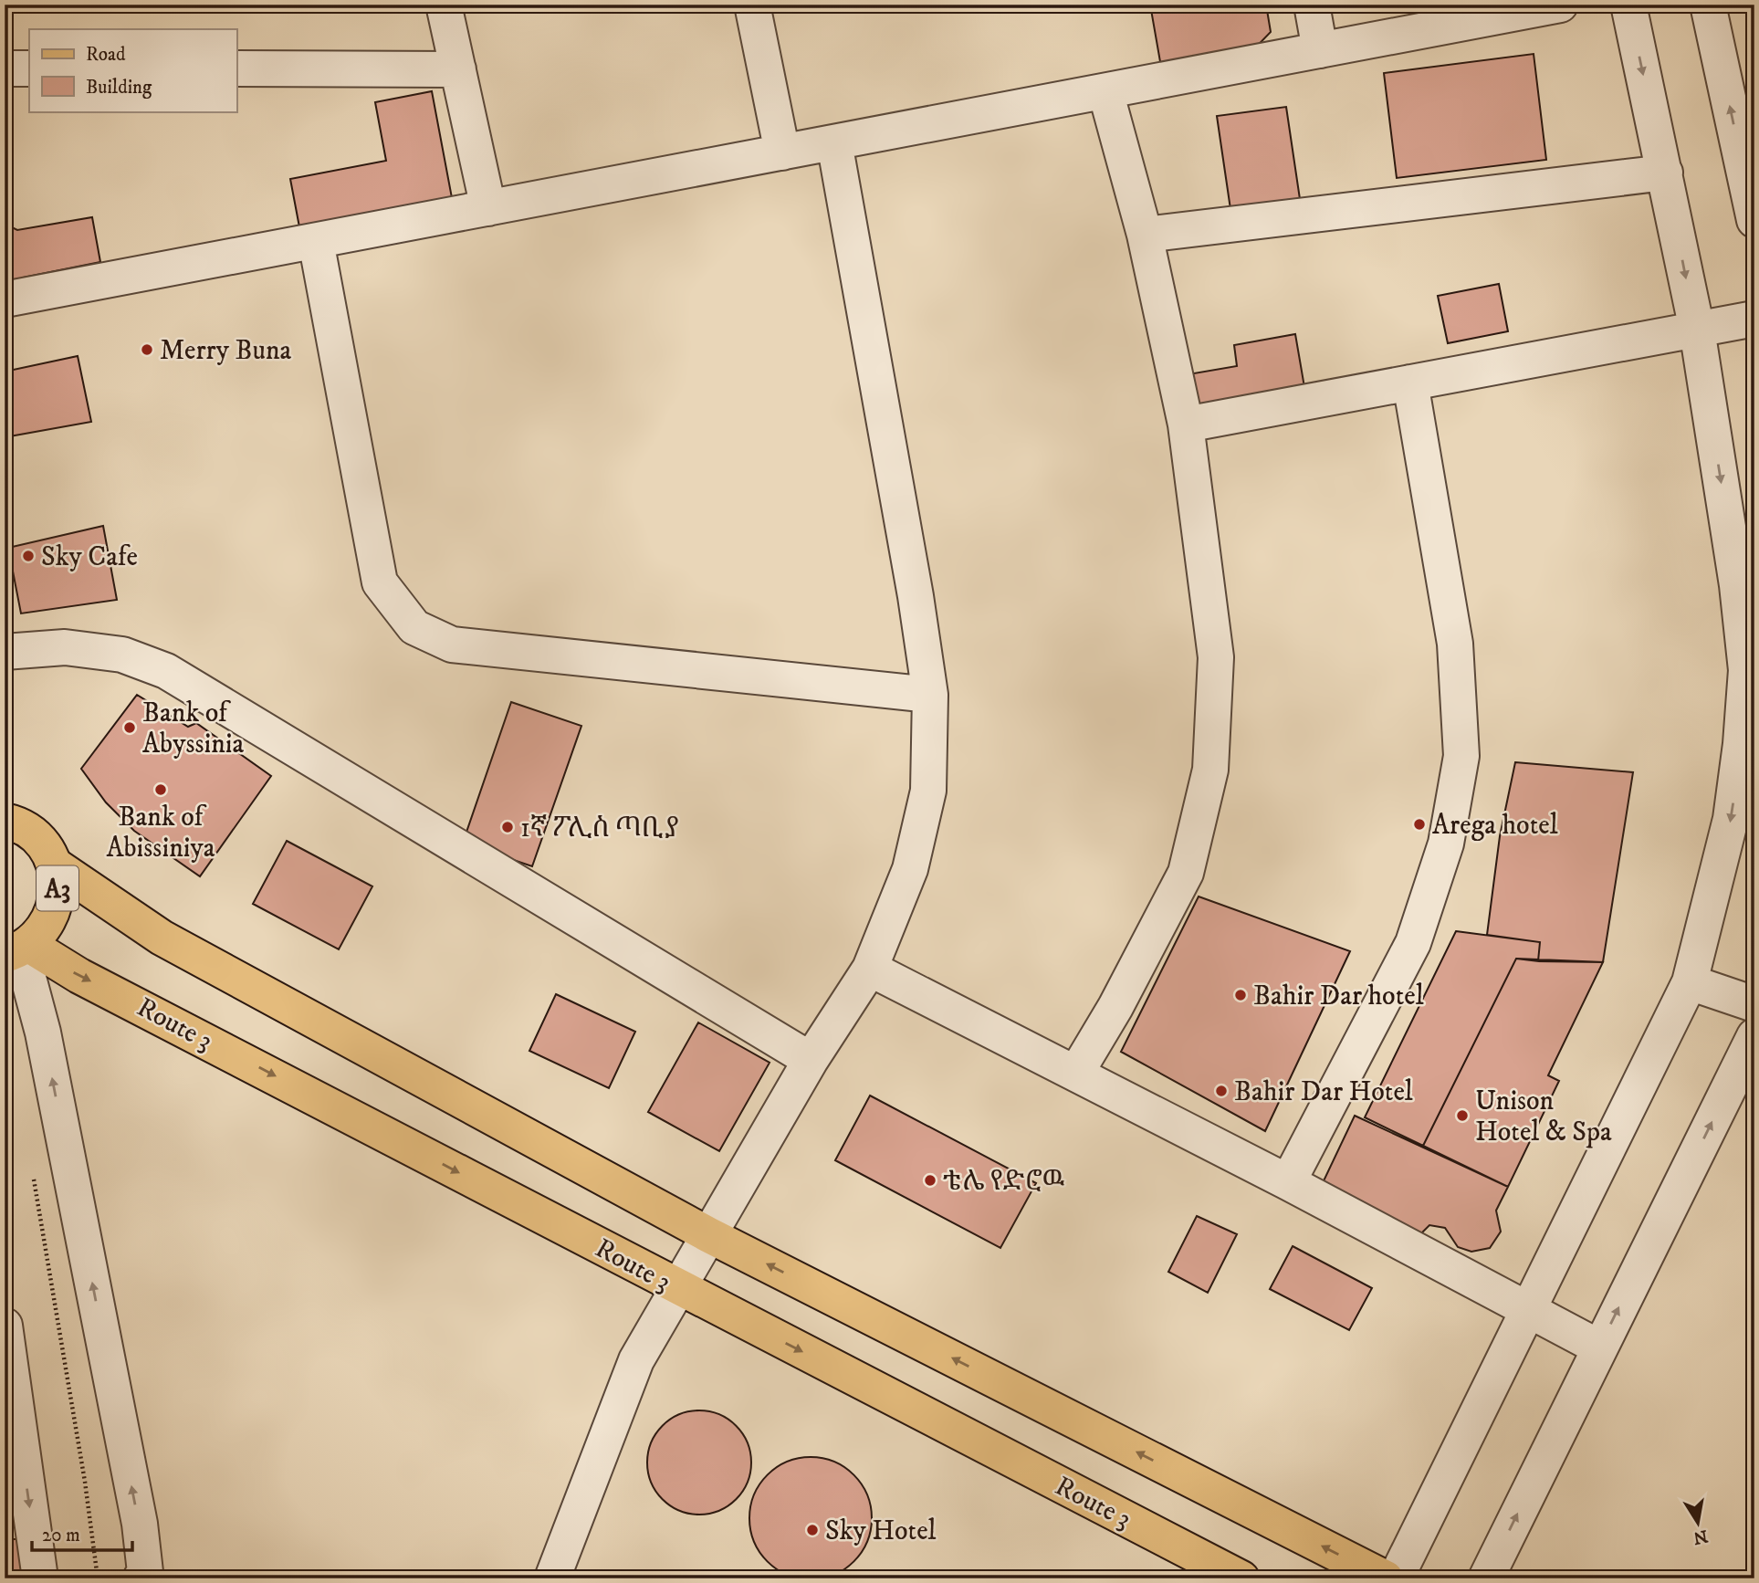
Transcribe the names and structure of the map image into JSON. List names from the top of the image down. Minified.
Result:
{"streets":{"main road":["A3","Route 3"]},"crossings":[["A3","Route 3"]],"places":["Merry Buna","Sky Cafe","Bank of Abyssinia","Bank of Abissiniya","Arega hotel","1ኛ ፖሊስ ጣቢያ","Bahir Dar hotel","Bahir Dar Hotel","Unison Hotel & Spa","ቴሌ የድሮዉ","Sky Hotel"],"legend":["Road","Building"],"scale_bar":"20 m","north":"bottom"}
